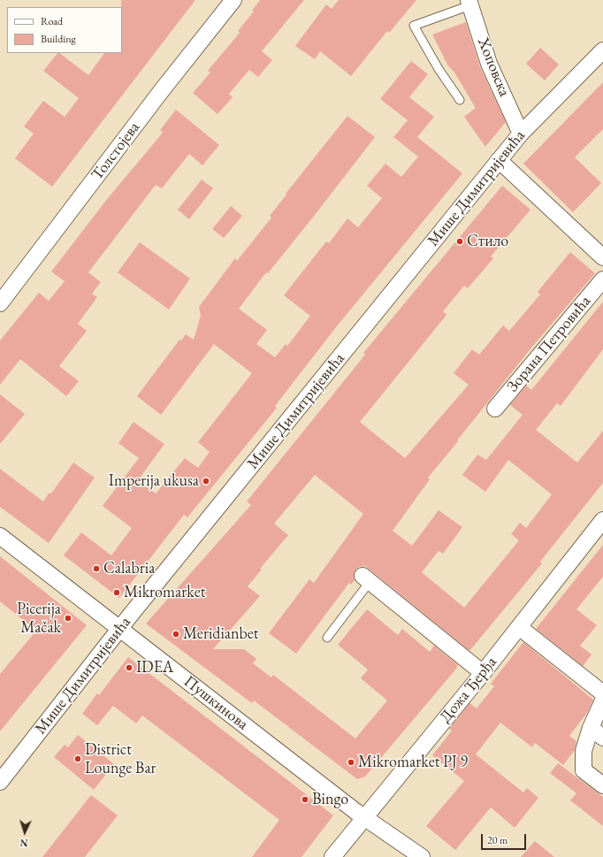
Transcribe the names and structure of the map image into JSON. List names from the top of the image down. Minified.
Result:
{"streets":{"street":["Хоповска","Толстојева","Мише Димитријевића","Зорана Петровића","Дожа Ђерђа","Пушкинова"]},"crossings":[["Хоповска","Мише Димитријевића"],["Мише Димитријевића","Пушкинова"],["Дожа Ђерђа","Пушкинова"]],"places":["Стило","Imperija ukusa","Calabria","Mikromarket","Picerija Mačak","Meridianbet","IDEA","District Lounge Bar","Mikromarket PJ 9","Bingo"],"legend":["Road","Building"],"scale_bar":"20 m","north":"bottom"}
